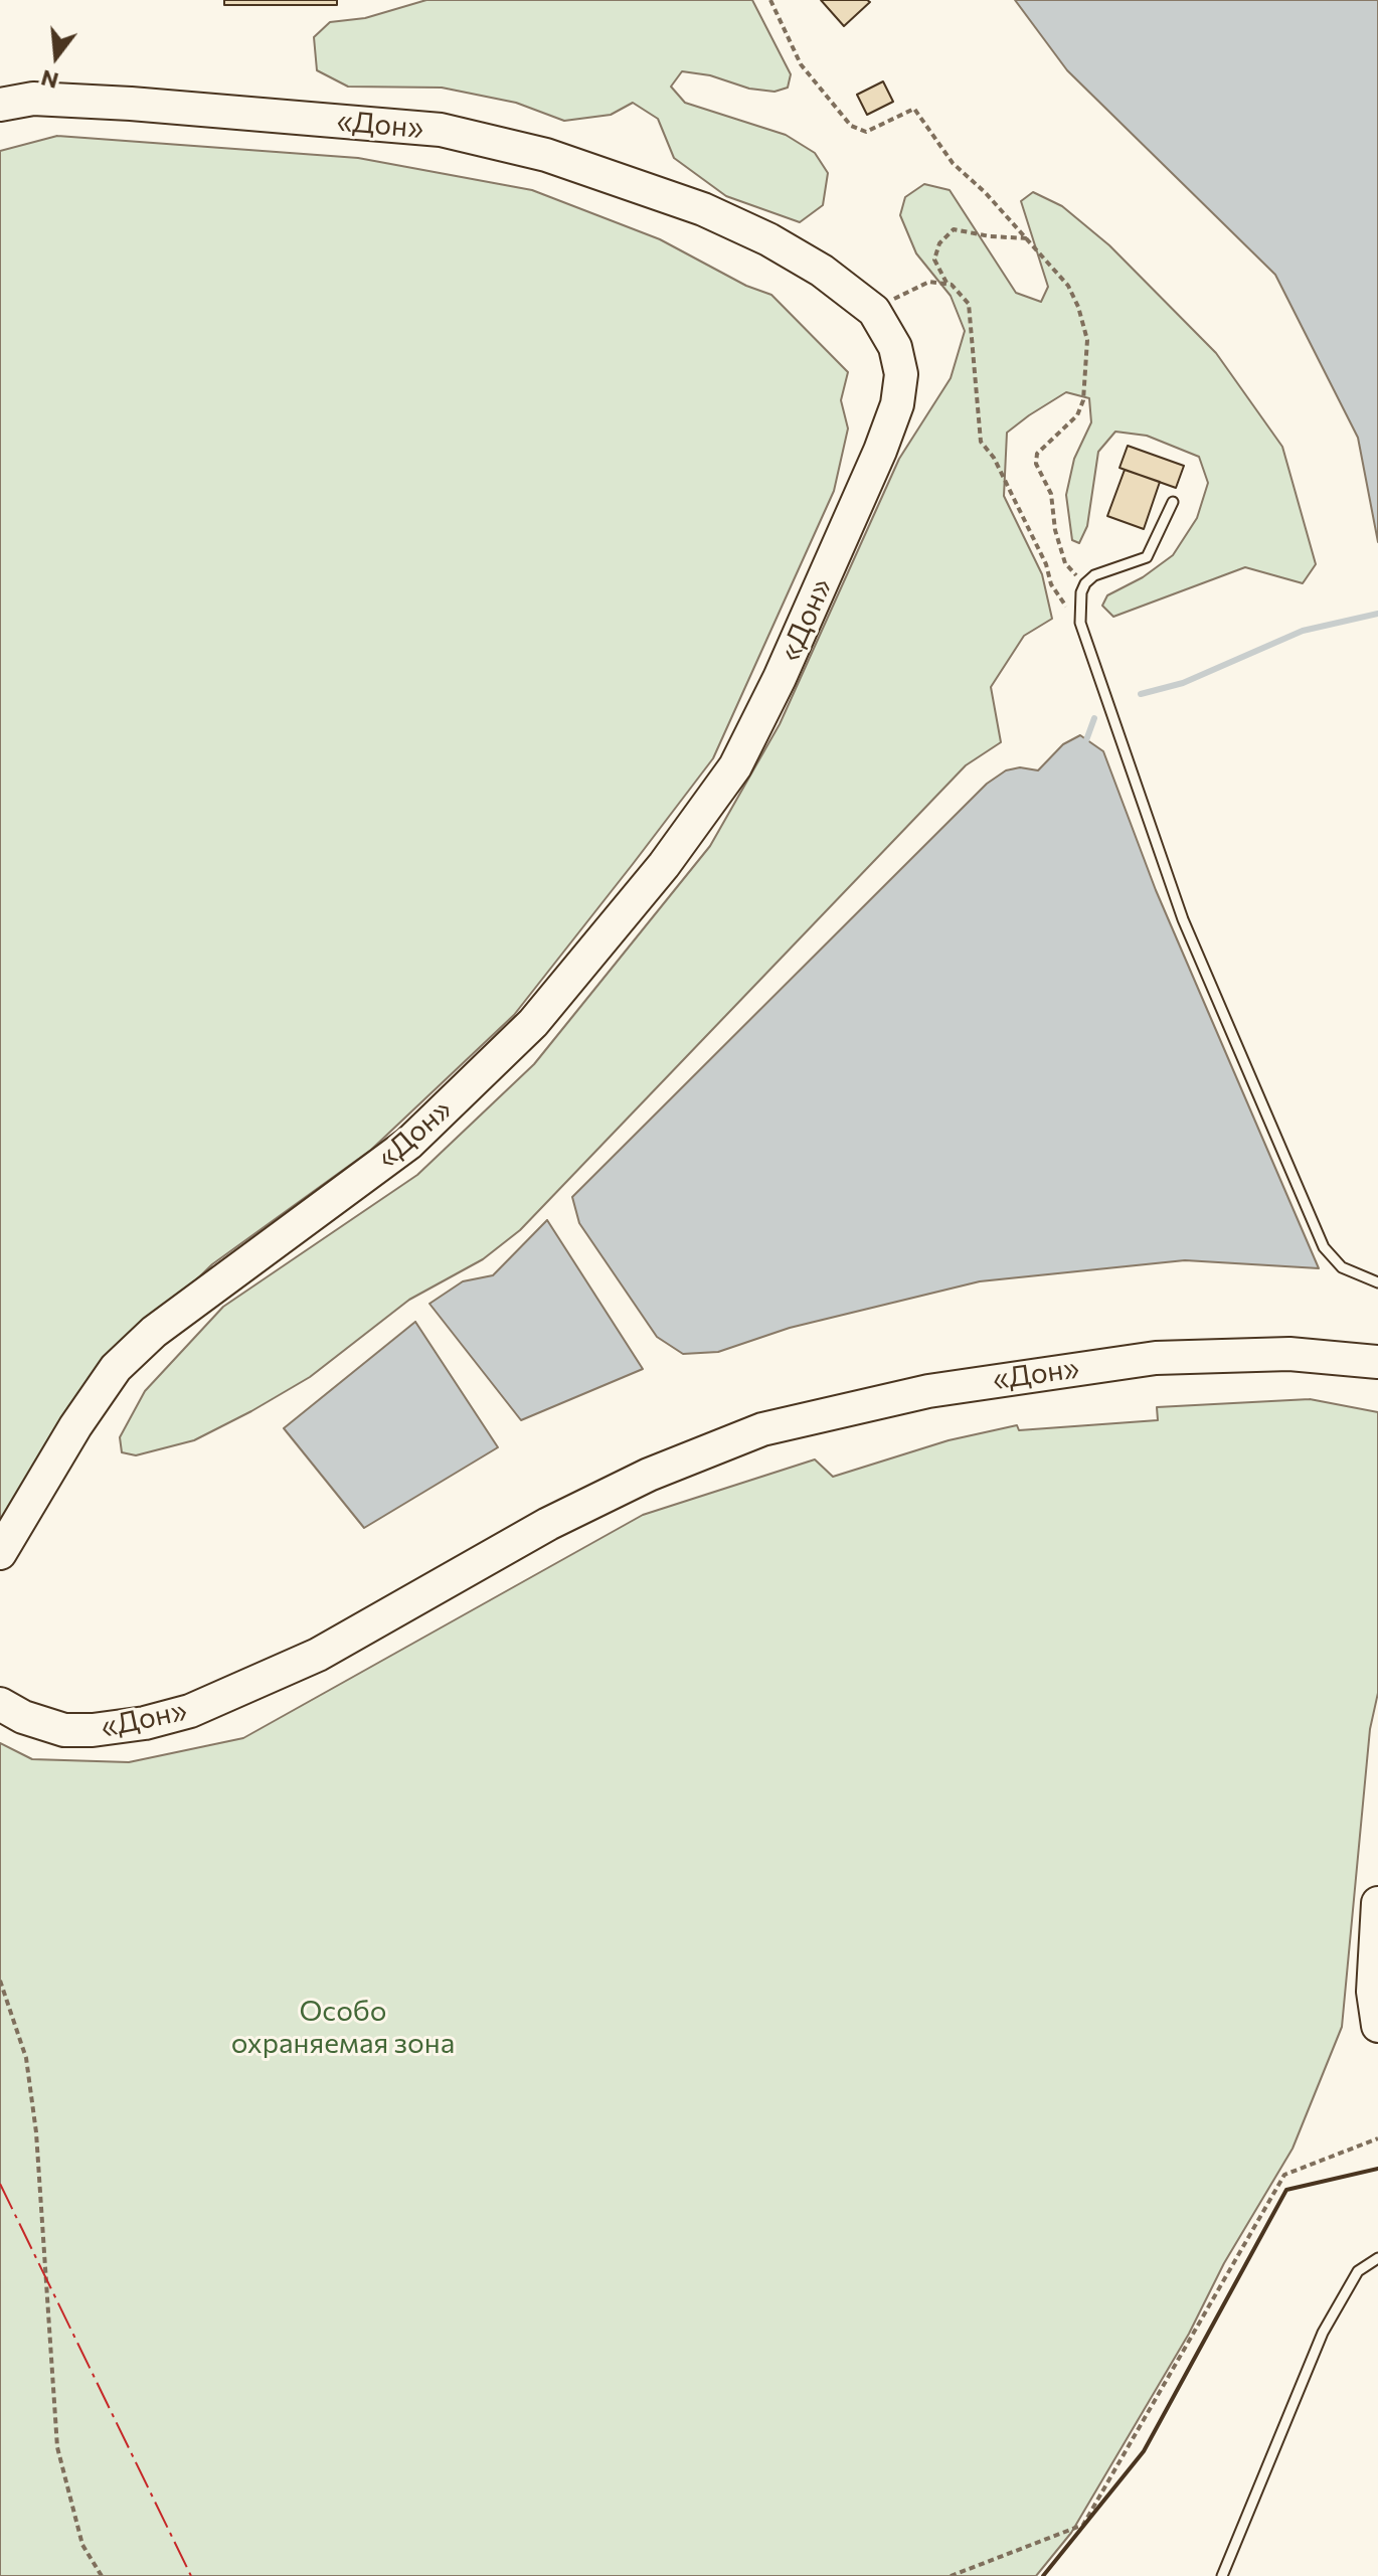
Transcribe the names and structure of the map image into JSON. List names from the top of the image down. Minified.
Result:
{"streets":{"highway":["«Дон»"]},"parks":["Особо охраняемая зона"],"north":"bottom"}
